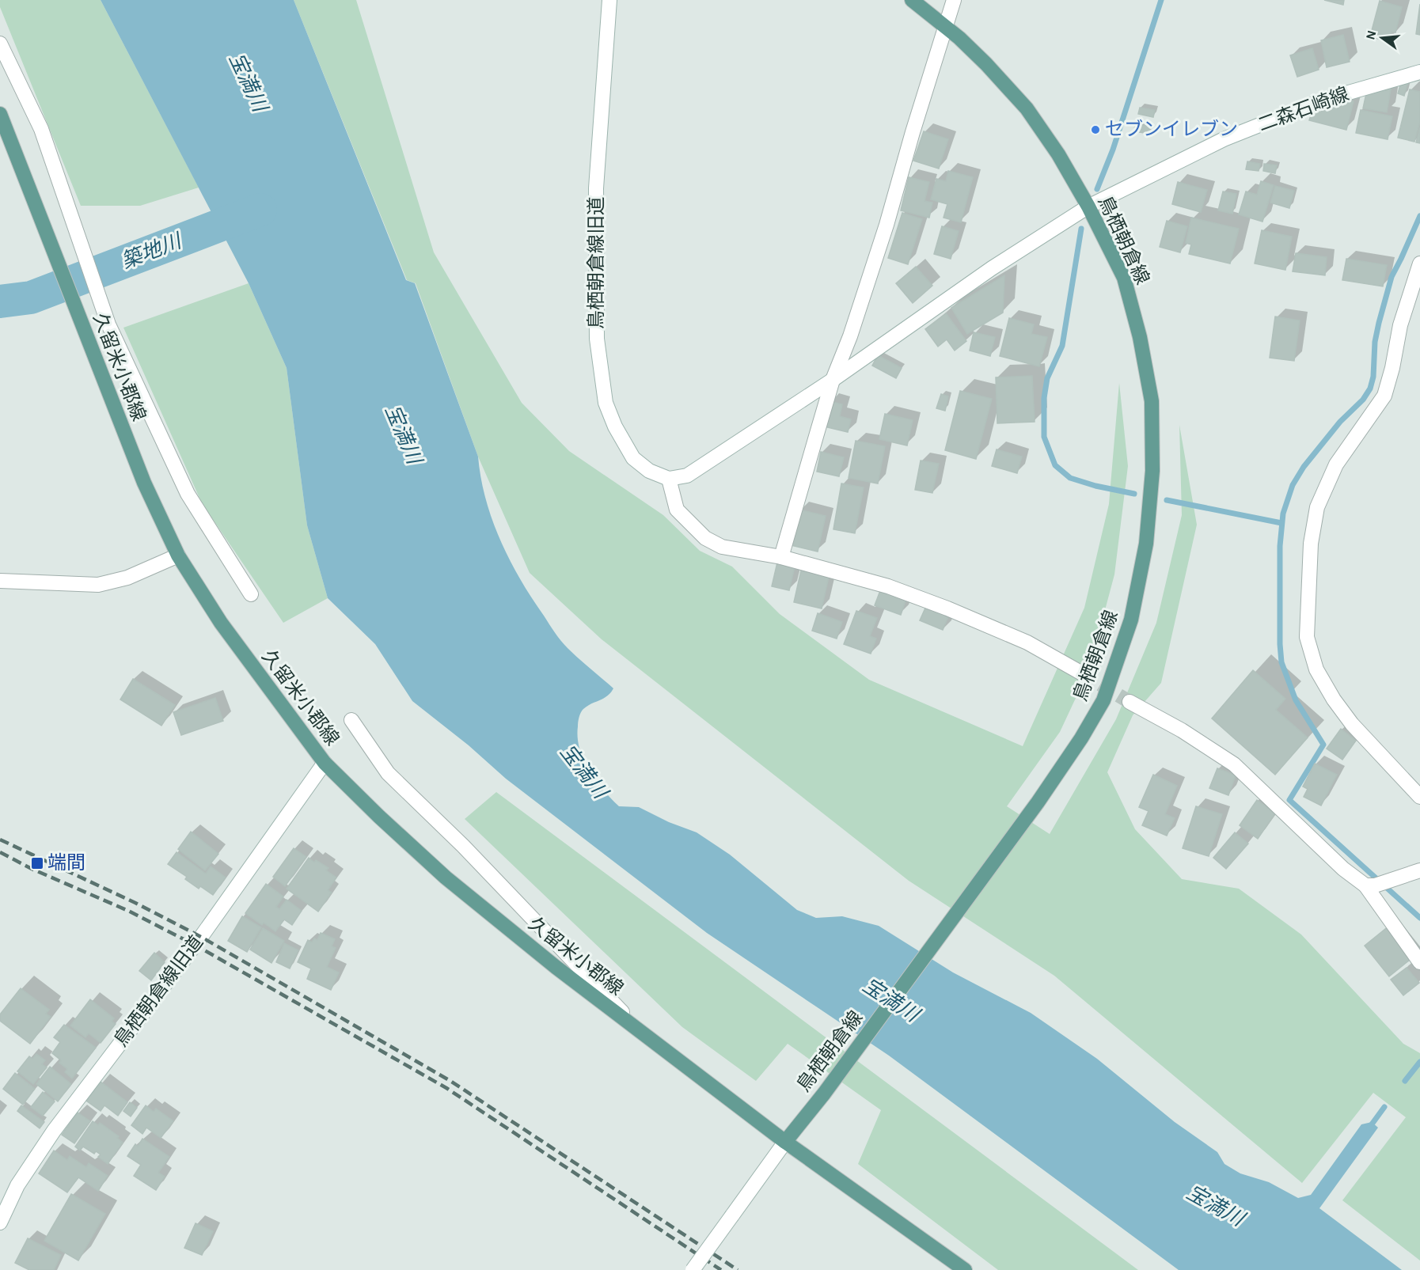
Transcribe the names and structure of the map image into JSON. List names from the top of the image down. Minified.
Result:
{"streets":{"main road":["鳥栖朝倉線","久留米小郡線"],"street":["二森石崎線","鳥栖朝倉線旧道"]},"crossings":[["二森石崎線","鳥栖朝倉線"],["二森石崎線","鳥栖朝倉線旧道"],["鳥栖朝倉線","久留米小郡線"],["鳥栖朝倉線旧道","久留米小郡線"]],"water":["宝満川","築地川"],"places":{"other":["セブンイレブン"],"transit":["端間"]},"north":"left"}
